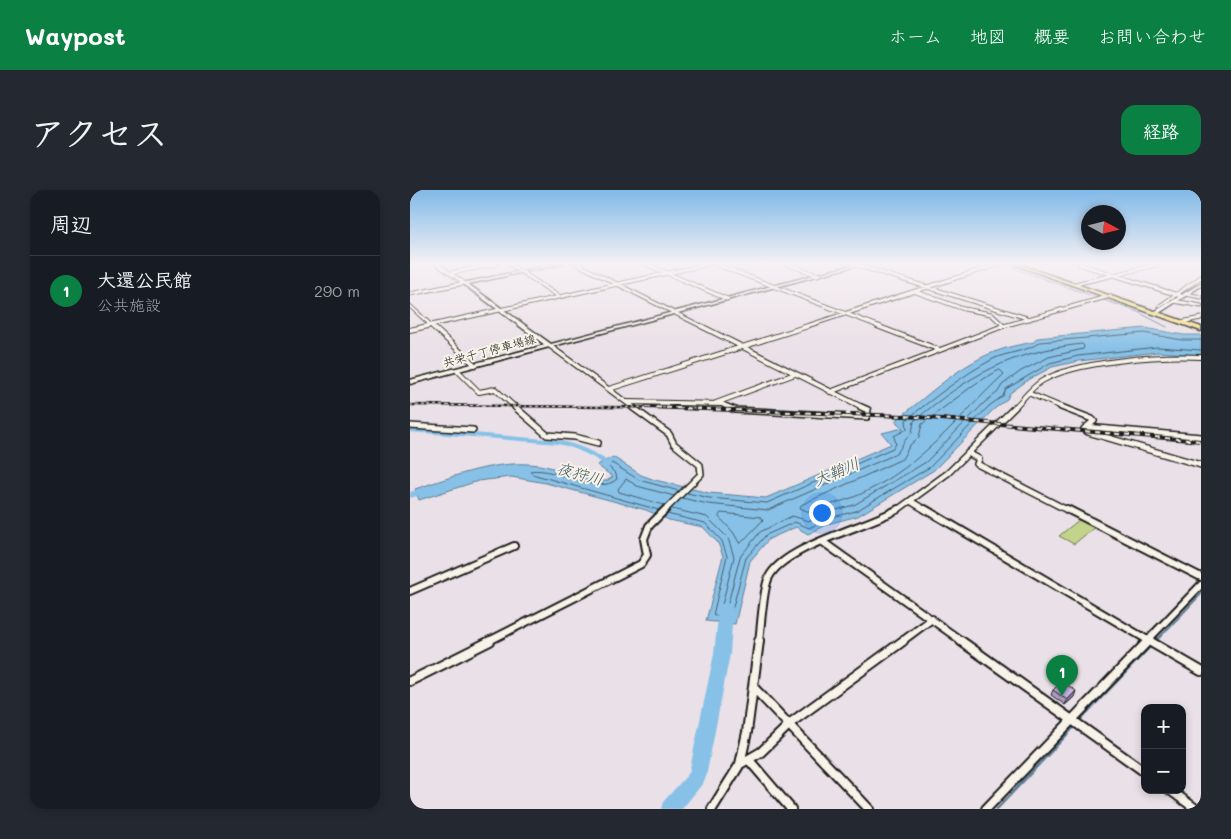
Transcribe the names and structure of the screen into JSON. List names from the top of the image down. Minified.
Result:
{"streets":{"street":["共栄千丁停車場線"]},"water":["大鞘川","夜狩川"],"north":"right","page":{"header":"Waypost","nav":["ホーム","地図","概要","お問い合わせ"],"title":"アクセス","buttons":"経路","heading":"周辺","list":[{"mark":"1","name":"大還公民館","note":"公共施設","value":"290 m"}],"pins":"1","map_buttons":["+","−"]}}
